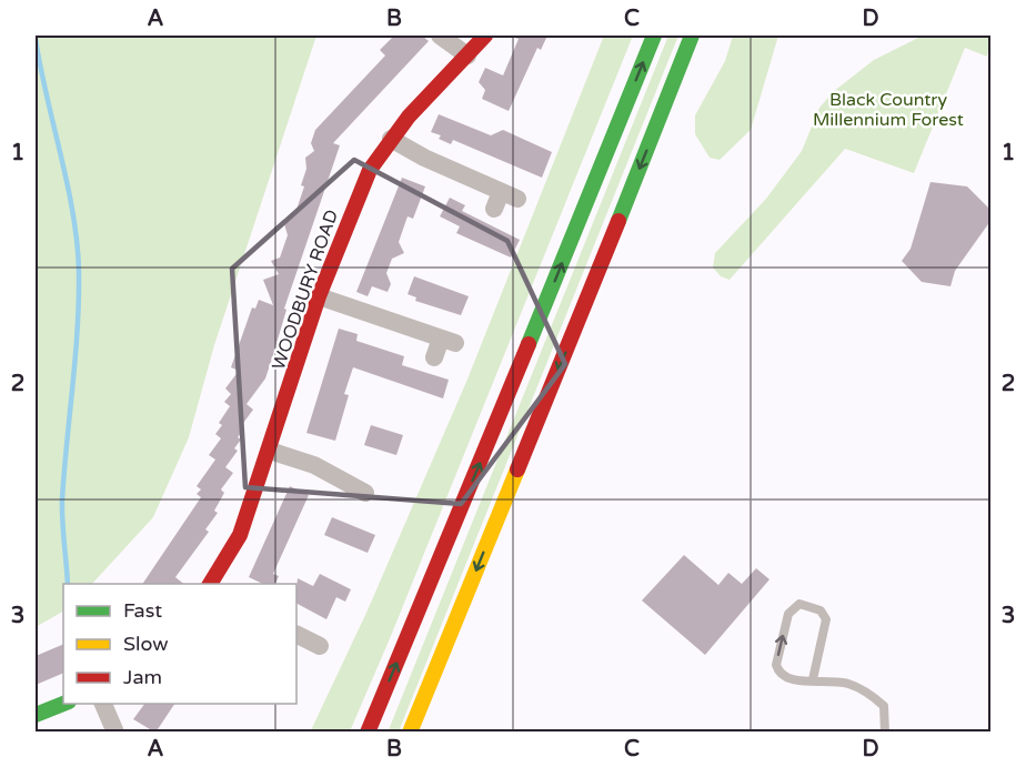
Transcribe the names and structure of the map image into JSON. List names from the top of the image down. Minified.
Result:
{"streets":{"main road":["WOODBURY ROAD"]},"parks":["Black Country Millennium Forest"],"legend":["Fast","Slow","Jam"],"grid":{"columns":["A","B","C","D"],"rows":["1","2","3"]}}
